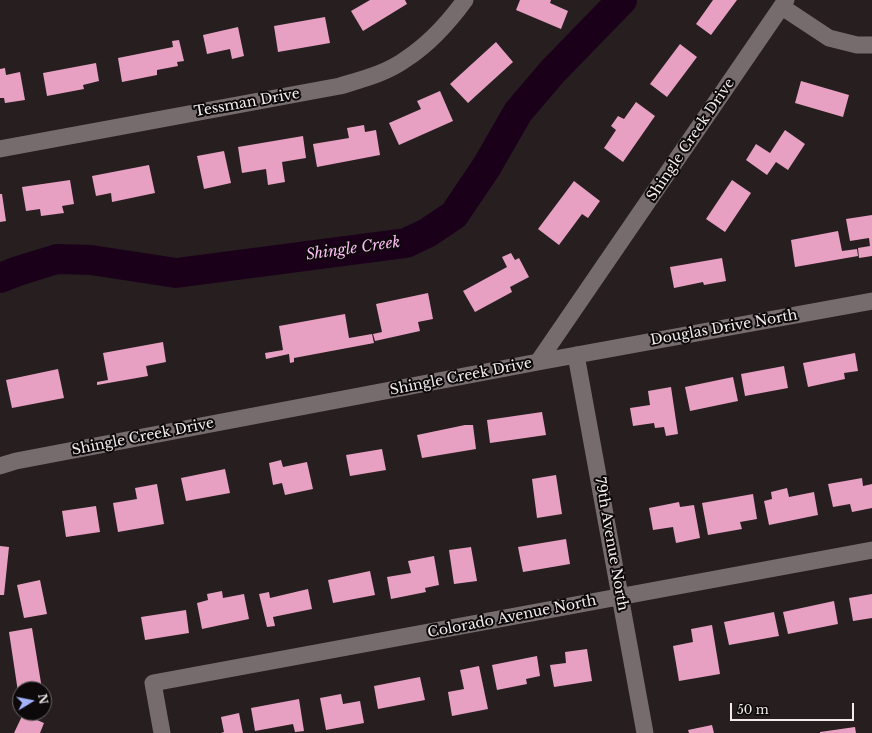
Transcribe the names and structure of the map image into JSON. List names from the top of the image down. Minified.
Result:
{"streets":{"street":["Tessman Drive","Shingle Creek Drive","Douglas Drive North","79th Avenue North","Colorado Avenue North"]},"crossings":[["Shingle Creek Drive","Douglas Drive North"],["Douglas Drive North","79th Avenue North"],["79th Avenue North","Colorado Avenue North"]],"water":["Shingle Creek"],"scale_bar":"50 m","north":"right"}
